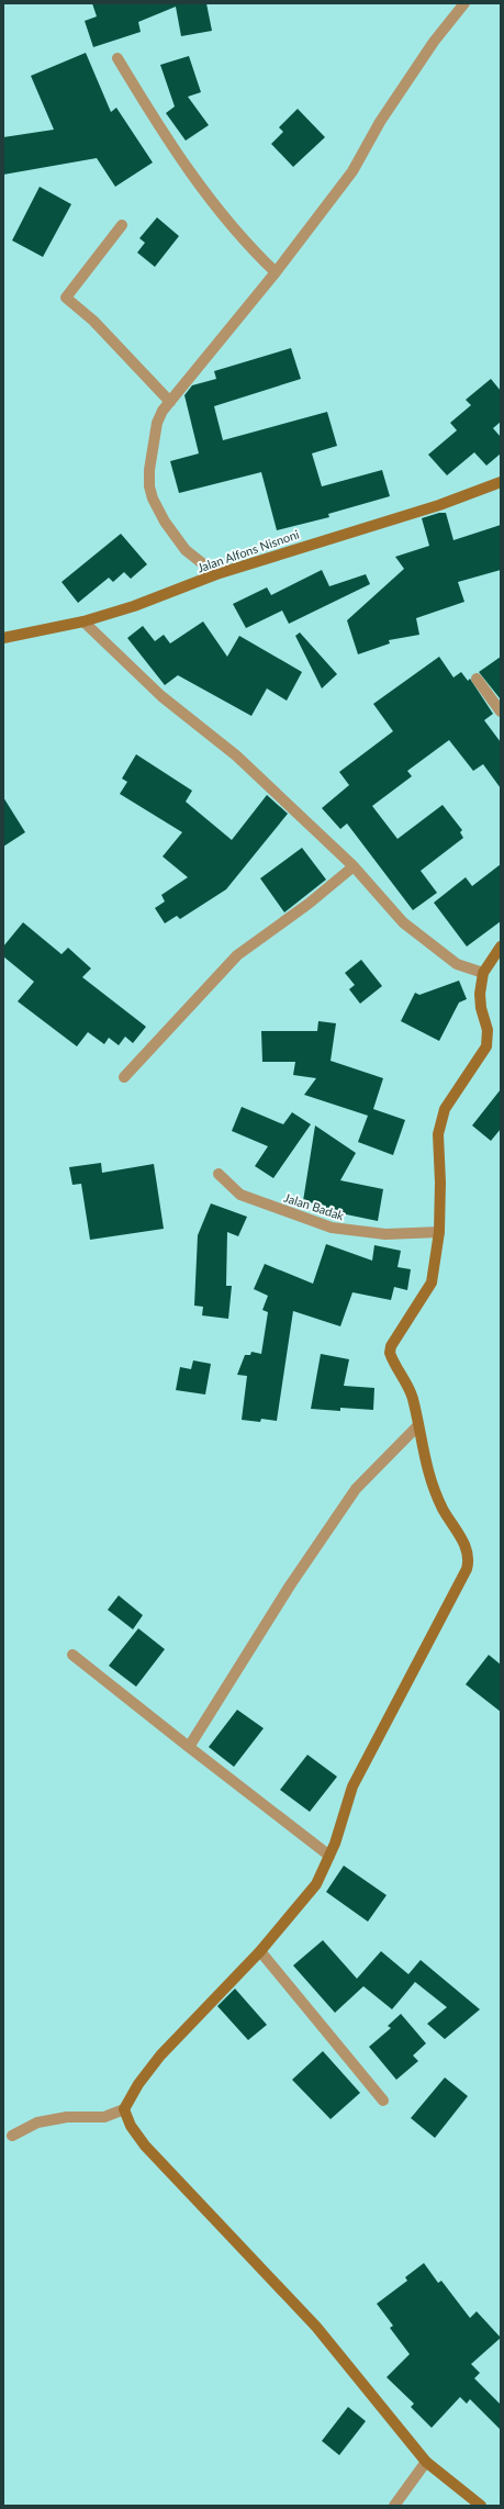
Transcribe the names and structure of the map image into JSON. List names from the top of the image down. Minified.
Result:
{"streets":{"street":["Jalan Alfons Nisnoni","Jalan Badak"]}}
